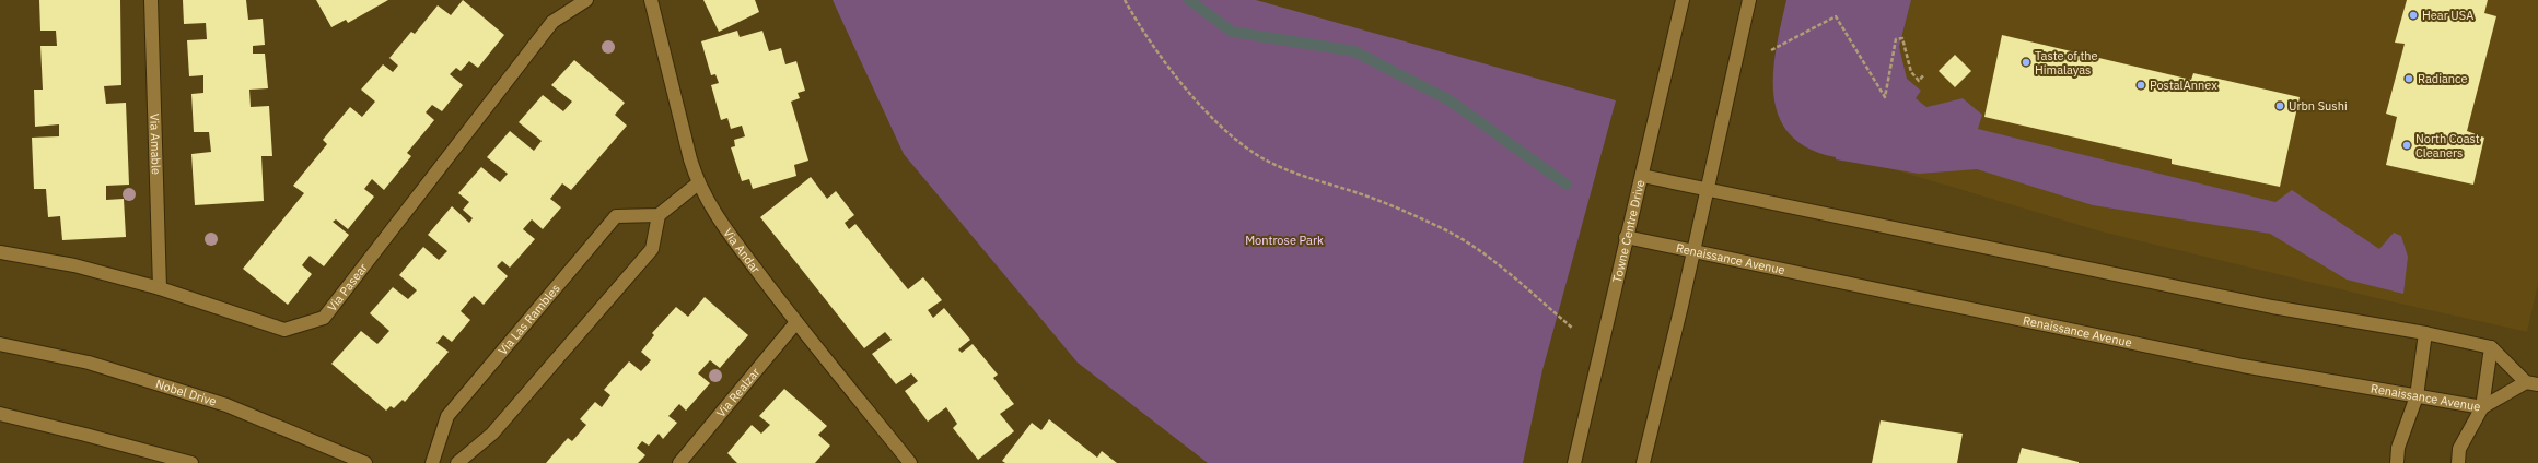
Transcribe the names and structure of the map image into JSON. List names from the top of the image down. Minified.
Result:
{"streets":{"street":["Via Amable","Towne Centre Drive","Via Andar","Renaissance Avenue","Via Pasear","Via Las Rambles","Nobel Drive","Via Realzar"]},"crossings":[["Via Amable","Via Pasear"],["Towne Centre Drive","Renaissance Avenue"],["Via Andar","Via Realzar"]],"parks":["Montrose Park"],"places":["Hear USA","Taste of the Himalayas","Radiance","PostalAnnex","Urbn Sushi","North Coast Cleaners"]}
